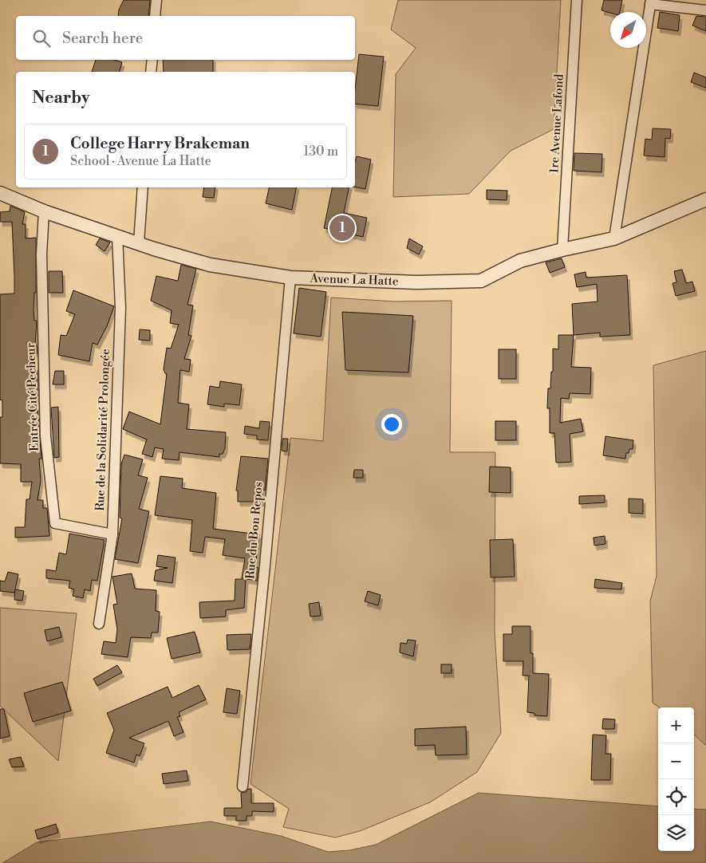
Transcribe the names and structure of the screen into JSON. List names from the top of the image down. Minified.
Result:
{"streets":{"street":["1re Avenue Lafond","Avenue La Hatte","Entrée Cité Pecheur","Rue de la Solidarité Prolongée","Rue du Bon Repos"]},"crossings":[["1re Avenue Lafond","Avenue La Hatte"],["Avenue La Hatte","Entrée Cité Pecheur"],["Avenue La Hatte","Rue de la Solidarité Prolongée"],["Avenue La Hatte","Rue du Bon Repos"],["Entrée Cité Pecheur","Rue de la Solidarité Prolongée"]],"north":"bottom left","page":{"search":"Search here","heading":"Nearby","list":[{"mark":"1","name":"College Harry Brakeman","note":"School · Avenue La Hatte","value":"130 m"}],"pins":"1","map_buttons":["+","−"]}}
